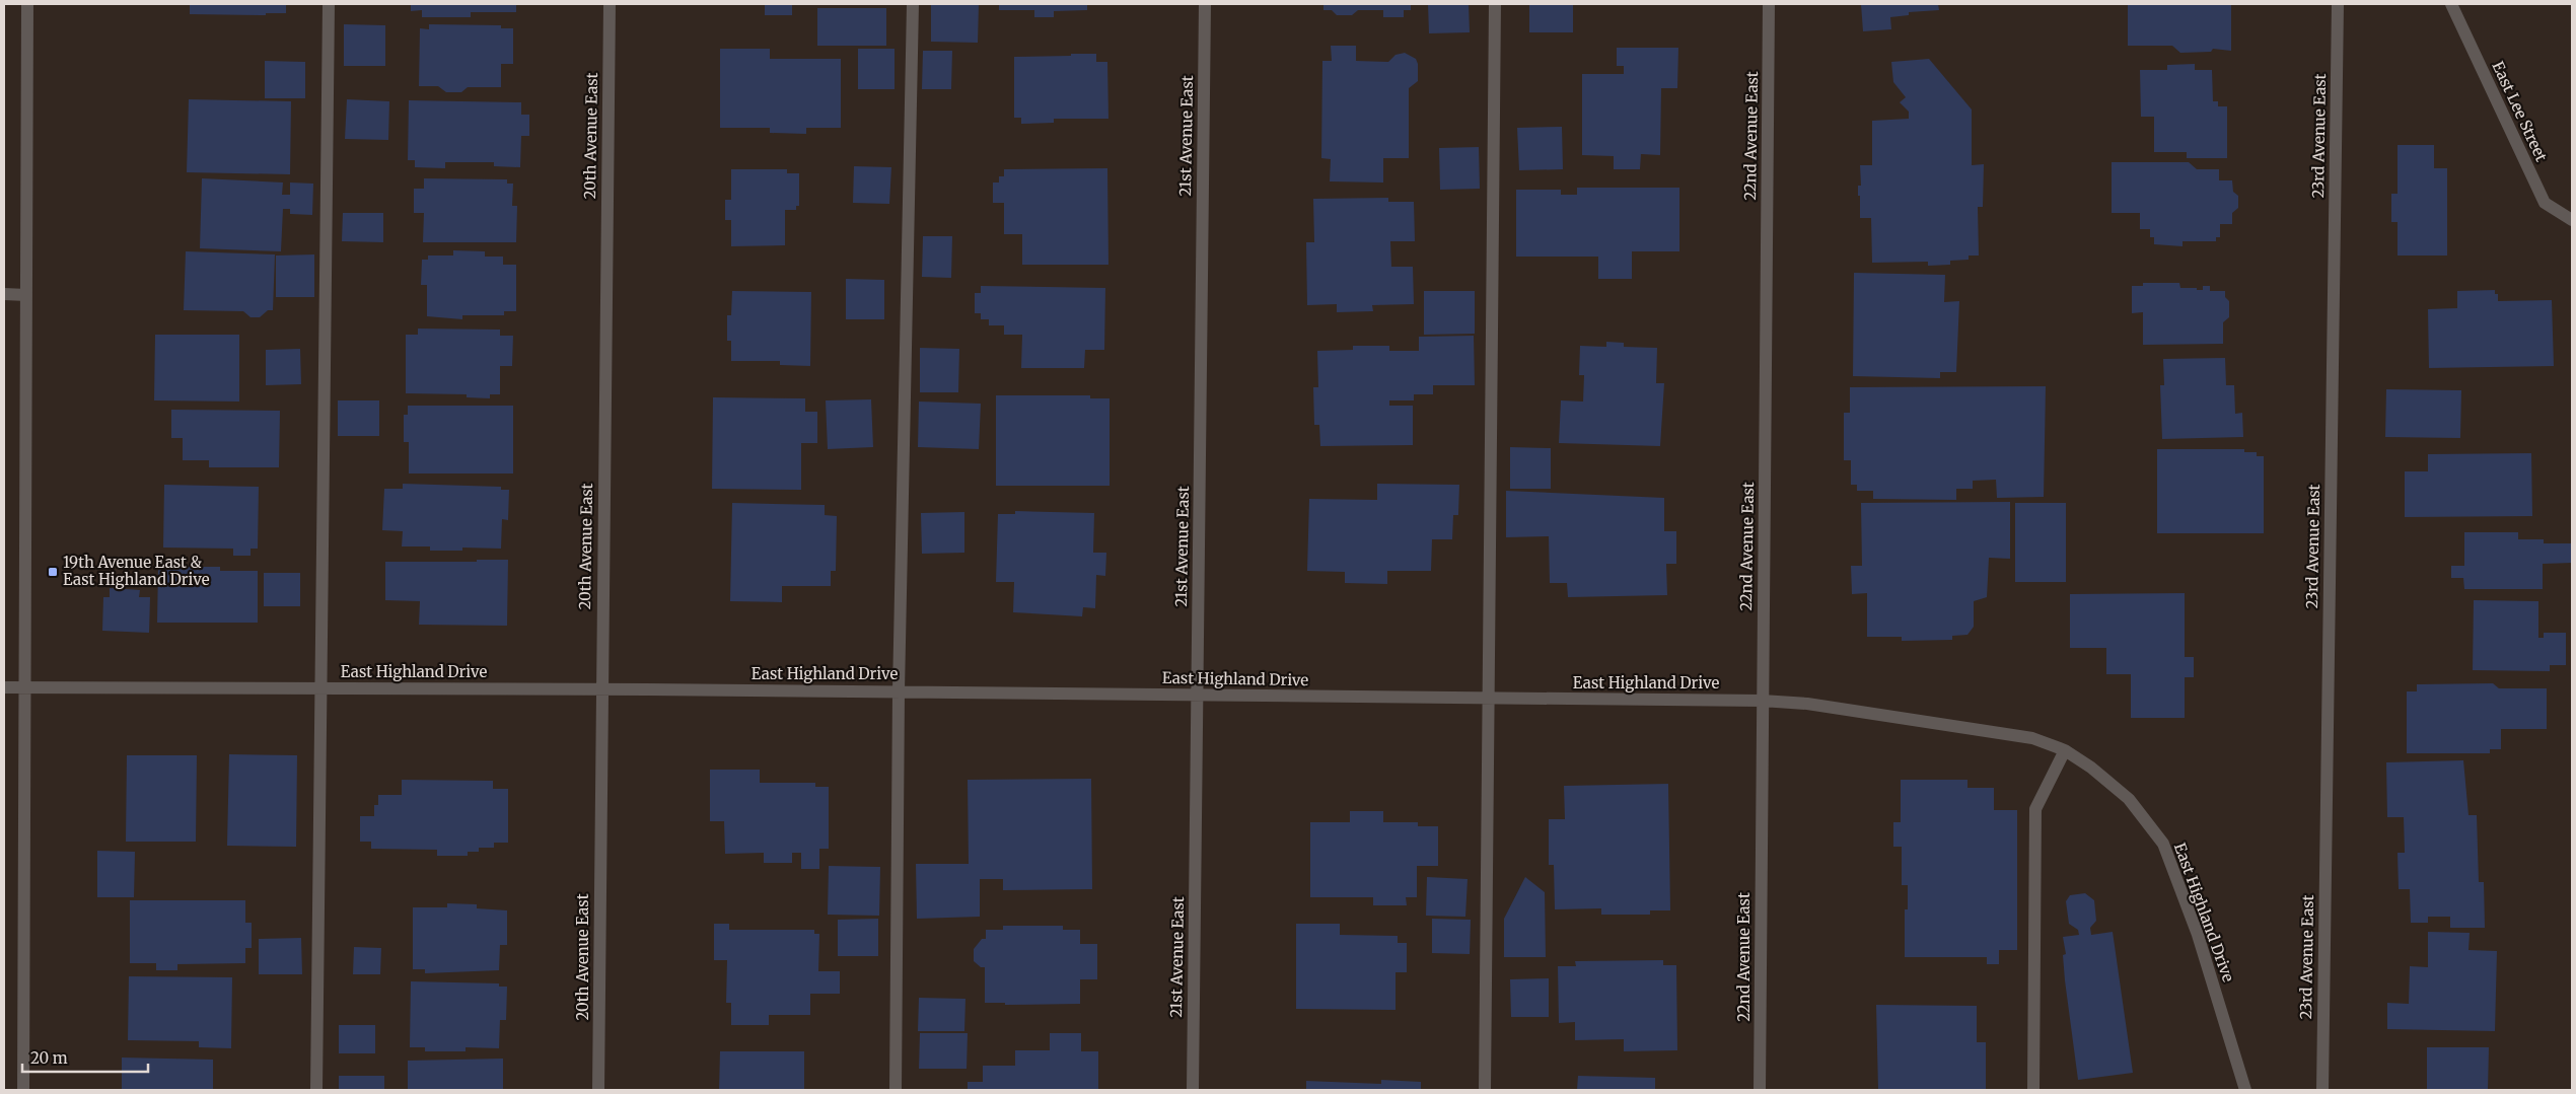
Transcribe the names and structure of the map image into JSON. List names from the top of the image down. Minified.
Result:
{"streets":{"street":["East Lee Street","20th Avenue East","21st Avenue East","22nd Avenue East","23rd Avenue East","East Highland Drive"]},"crossings":[["20th Avenue East","East Highland Drive"],["21st Avenue East","East Highland Drive"],["22nd Avenue East","East Highland Drive"]],"places":{"transit":["19th Avenue East & East Highland Drive"]},"scale_bar":"20 m"}
